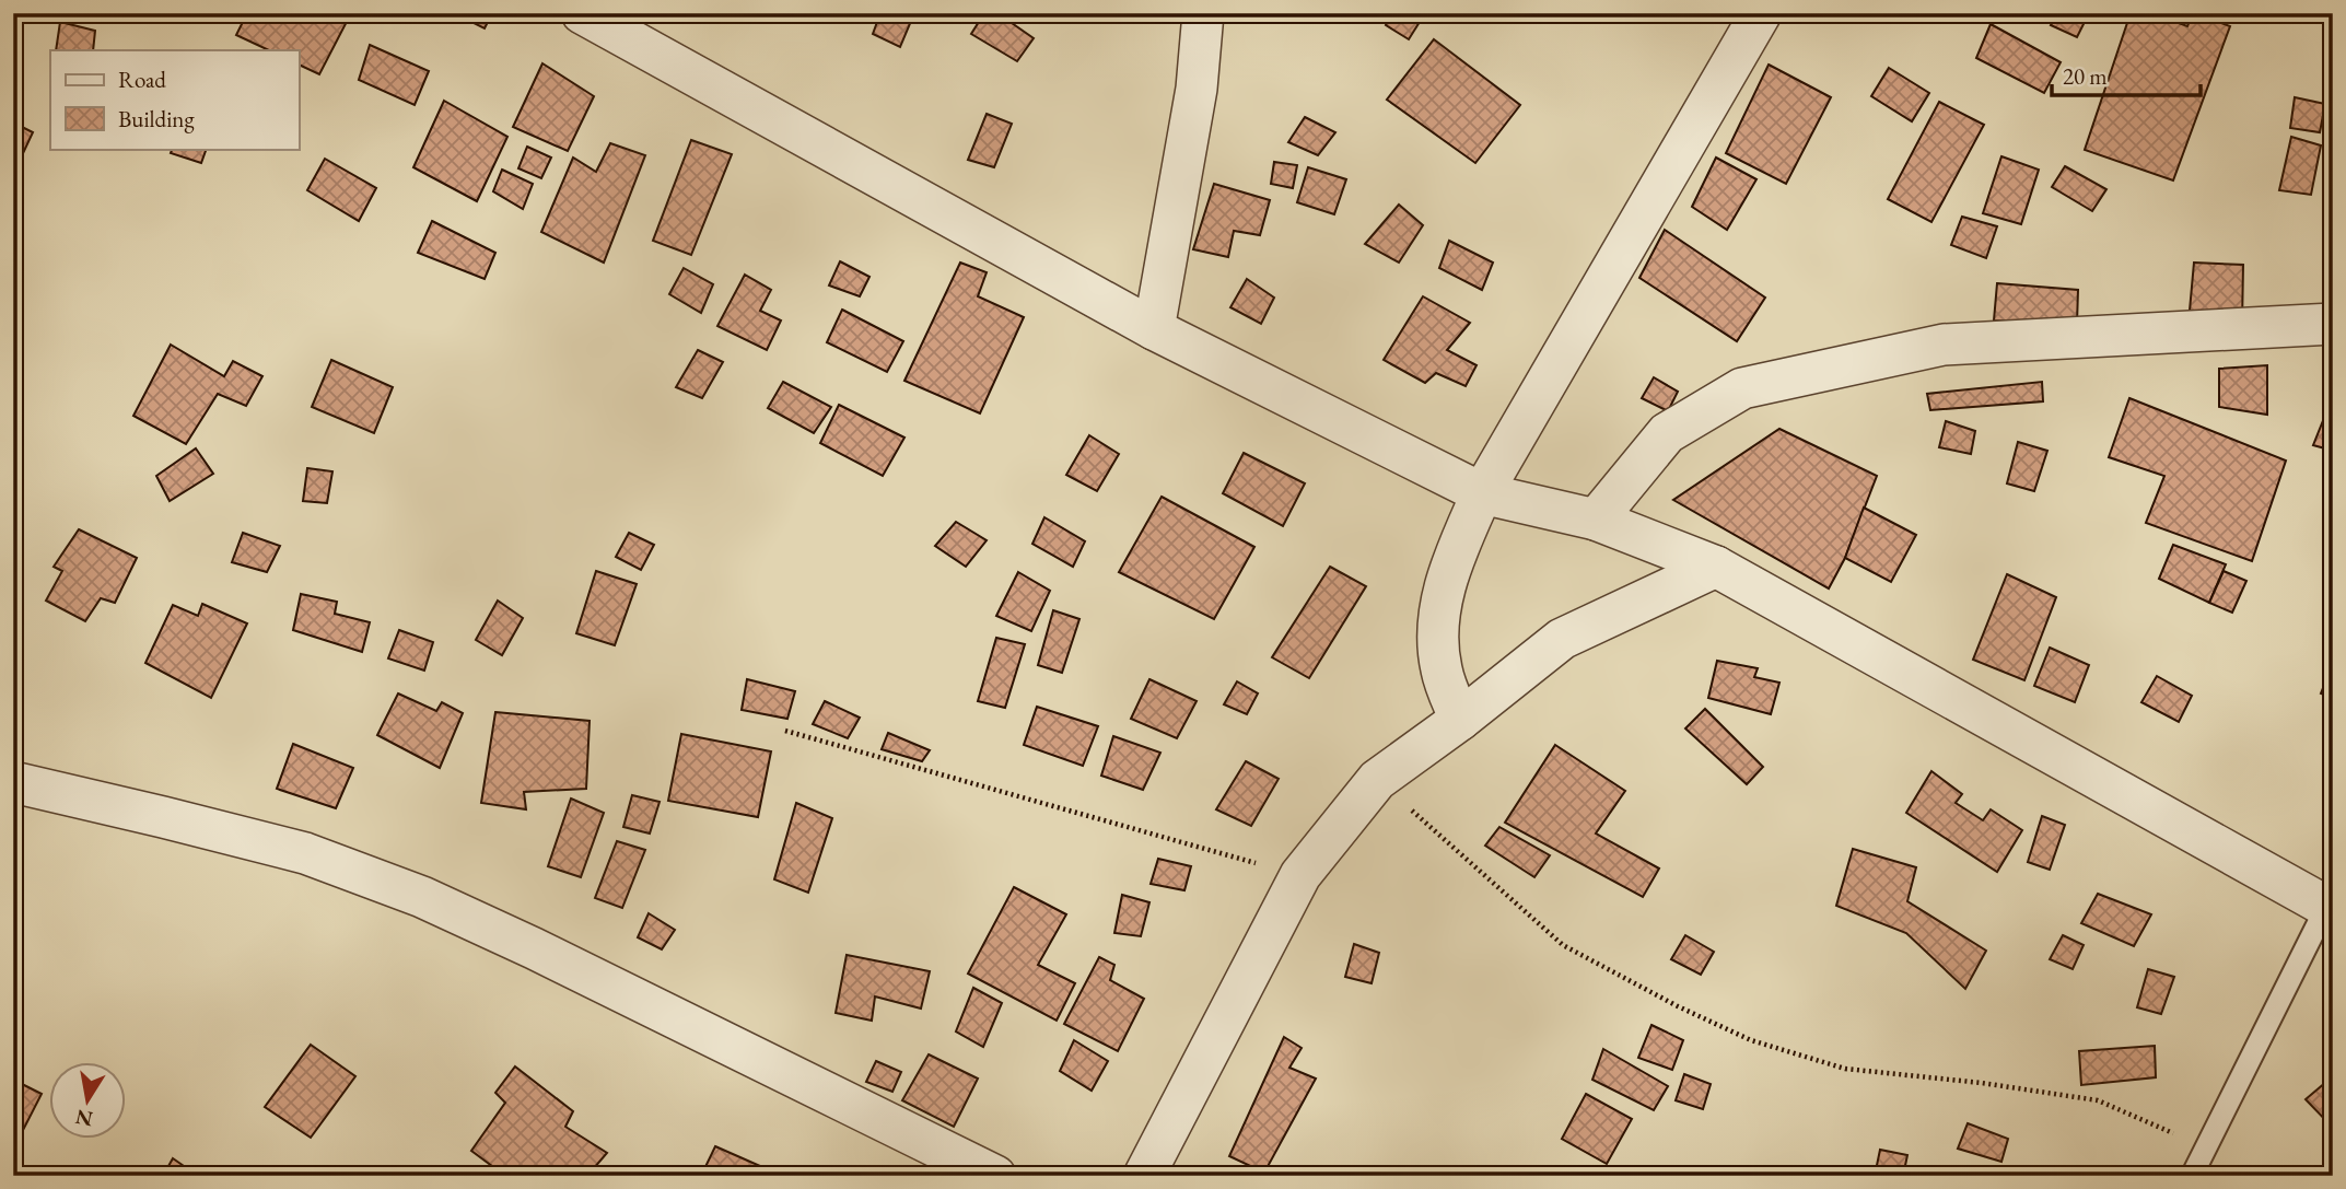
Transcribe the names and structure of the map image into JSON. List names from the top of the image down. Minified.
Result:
{"legend":["Road","Building"],"scale_bar":"20 m","north":"bottom"}
